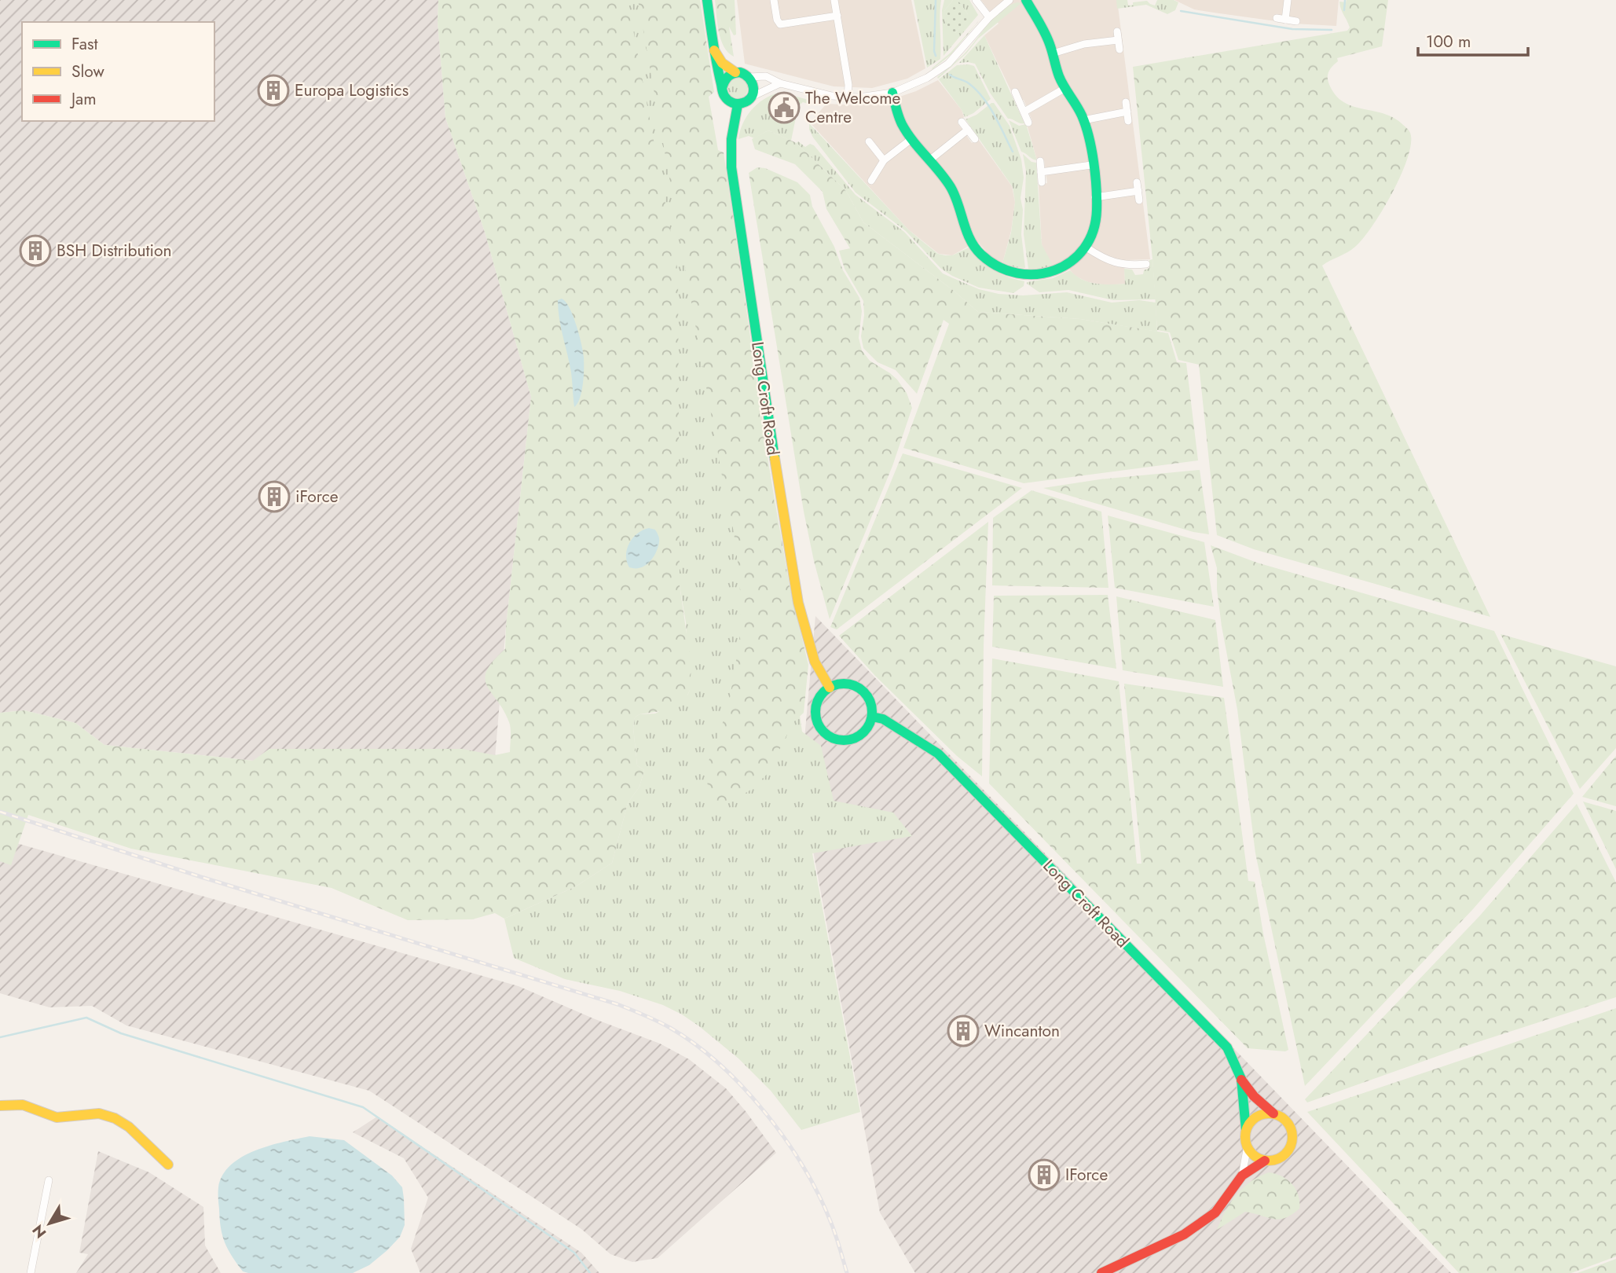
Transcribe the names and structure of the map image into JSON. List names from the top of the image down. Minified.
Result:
{"streets":{"street":["Long Croft Road"]},"places":{"building":["Europa Logistics","BSH Distribution","iForce","Wincanton","IForce"],"public building":["The Welcome Centre"]},"legend":["Fast","Slow","Jam"],"scale_bar":"100 m","north":"bottom left"}
